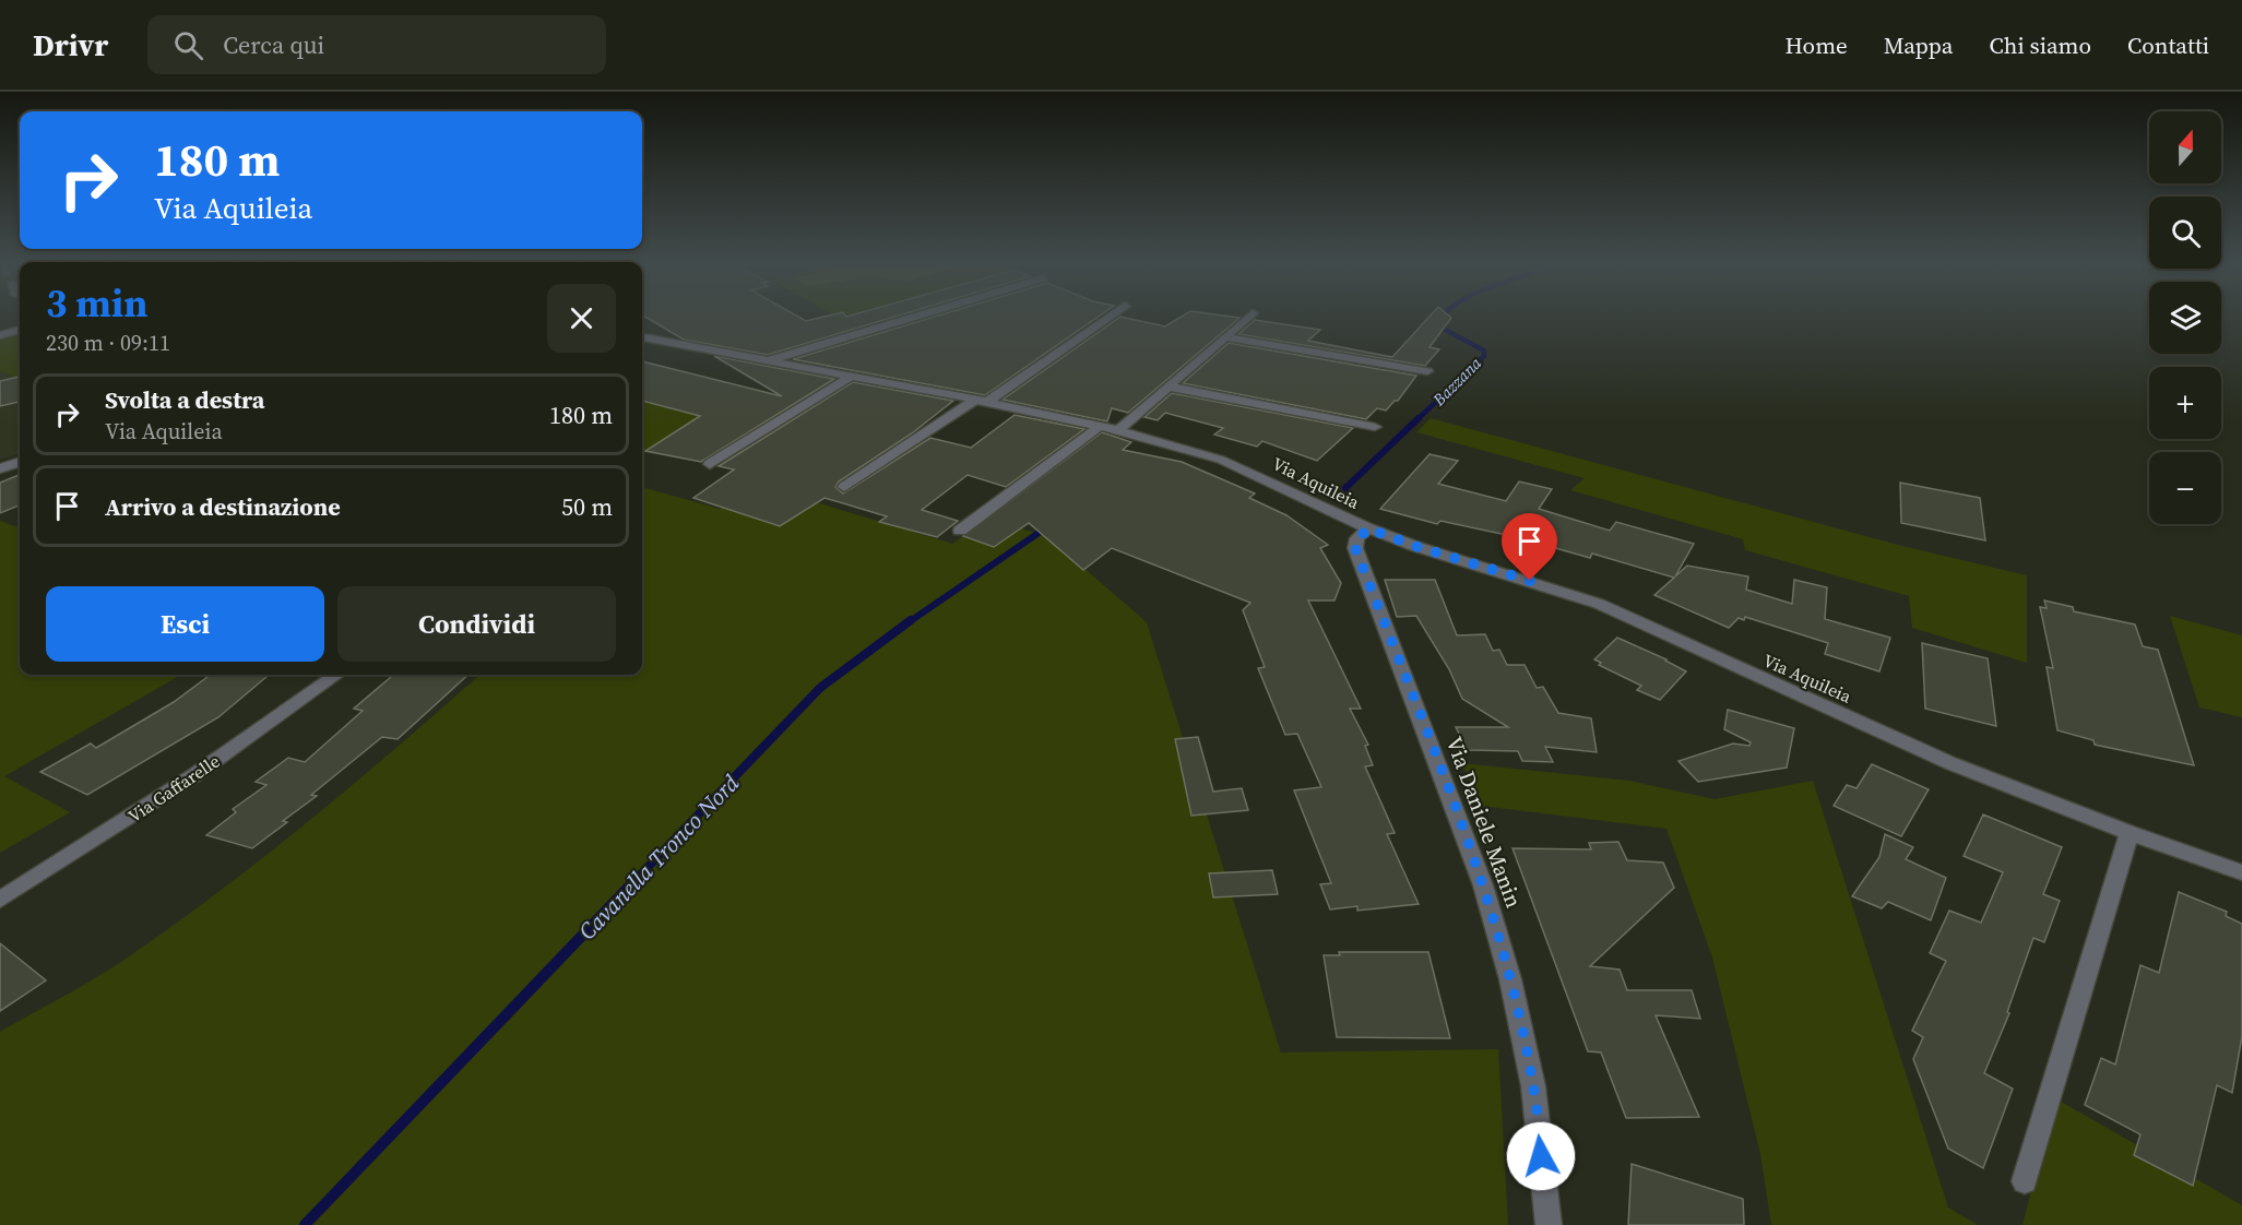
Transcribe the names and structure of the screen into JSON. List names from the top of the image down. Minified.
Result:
{"streets":{"street":["Via Aquileia","Via Gaffarelle","Via Daniele Manin"]},"crossings":[["Via Aquileia","Via Daniele Manin"]],"water":["Bazzana","Cavanella Tronco Nord"],"north":"top","page":{"header":"Drivr","search":"Cerca qui","nav":["Home","Mappa","Chi siamo","Contatti"],"map_buttons":["+","−"],"turn":["180 m","Via Aquileia"],"heading":["3 min","230 m · 09:11"],"list":[{"name":"Svolta a destra","note":"Via Aquileia","value":"180 m"},{"name":"Arrivo a destinazione","value":"50 m"}],"buttons":["Esci","Condividi"]}}
